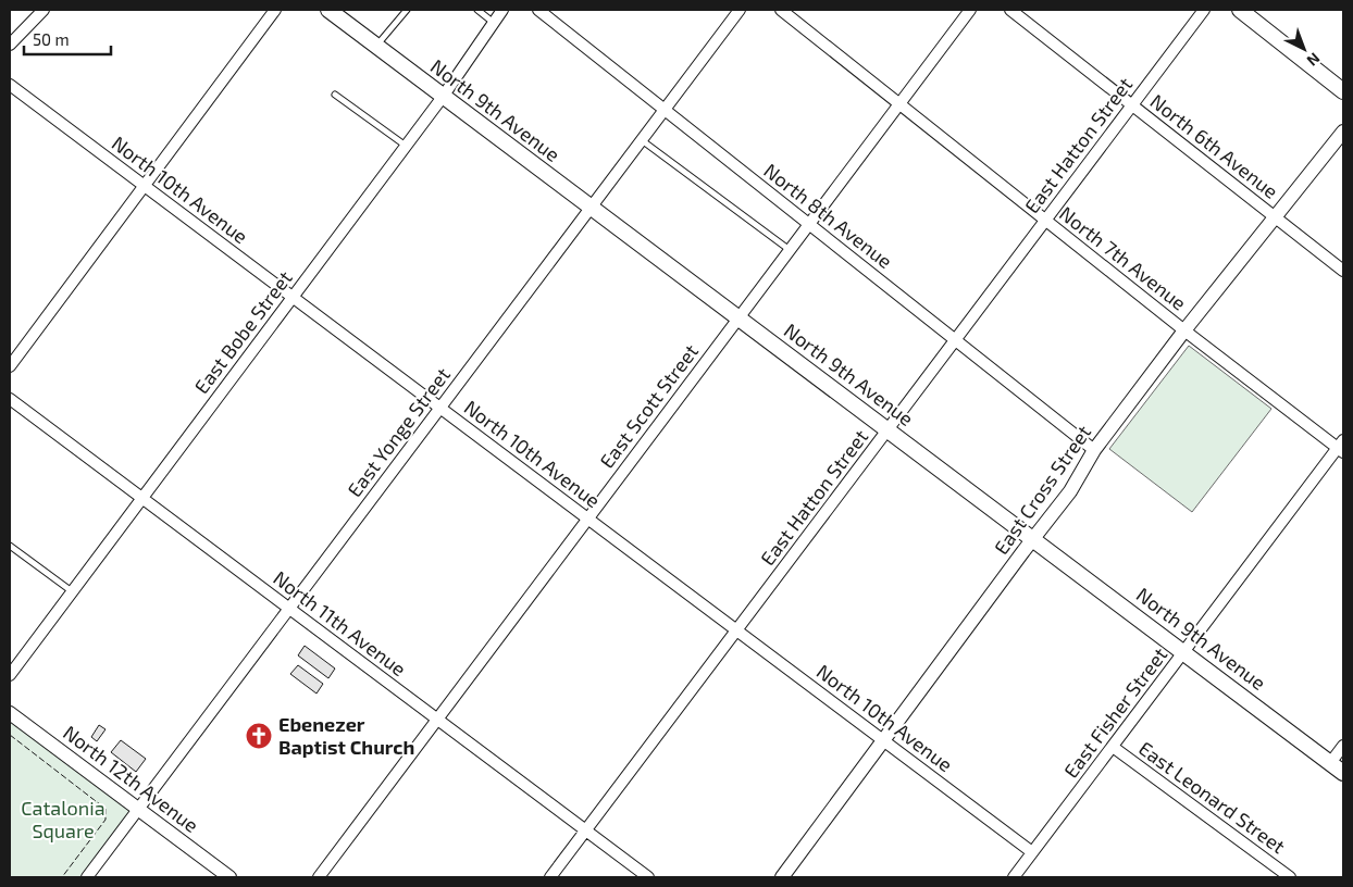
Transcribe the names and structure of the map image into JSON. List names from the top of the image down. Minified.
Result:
{"streets":{"main road":["North 9th Avenue"],"street":["East Hatton Street","North 6th Avenue","North 10th Avenue","North 8th Avenue","North 7th Avenue","East Bobe Street","East Scott Street","East Yonge Street","East Cross Street","North 11th Avenue","East Fisher Street","North 12th Avenue","East Leonard Street"]},"crossings":[["North 9th Avenue","East Hatton Street"],["North 9th Avenue","East Bobe Street"],["North 9th Avenue","East Scott Street"],["North 9th Avenue","East Yonge Street"],["North 9th Avenue","East Cross Street"],["North 9th Avenue","East Fisher Street"],["East Hatton Street","North 6th Avenue"],["East Hatton Street","North 10th Avenue"],["East Hatton Street","North 8th Avenue"],["East Hatton Street","North 7th Avenue"],["East Hatton Street","North 11th Avenue"],["North 6th Avenue","East Cross Street"],["North 10th Avenue","East Bobe Street"],["North 10th Avenue","East Scott Street"],["North 10th Avenue","East Yonge Street"],["North 10th Avenue","East Cross Street"],["North 10th Avenue","East Fisher Street"],["North 8th Avenue","East Scott Street"],["North 8th Avenue","East Yonge Street"],["North 8th Avenue","East Cross Street"],["North 7th Avenue","East Scott Street"],["North 7th Avenue","East Cross Street"],["North 7th Avenue","East Fisher Street"],["East Bobe Street","North 11th Avenue"],["East Scott Street","North 11th Avenue"],["East Yonge Street","North 11th Avenue"],["East Yonge Street","North 12th Avenue"],["East Fisher Street","East Leonard Street"]],"parks":["Catalonia Square"],"places":{"church":["Ebenezer Baptist Church"]},"scale_bar":"50 m","north":"bottom right"}
